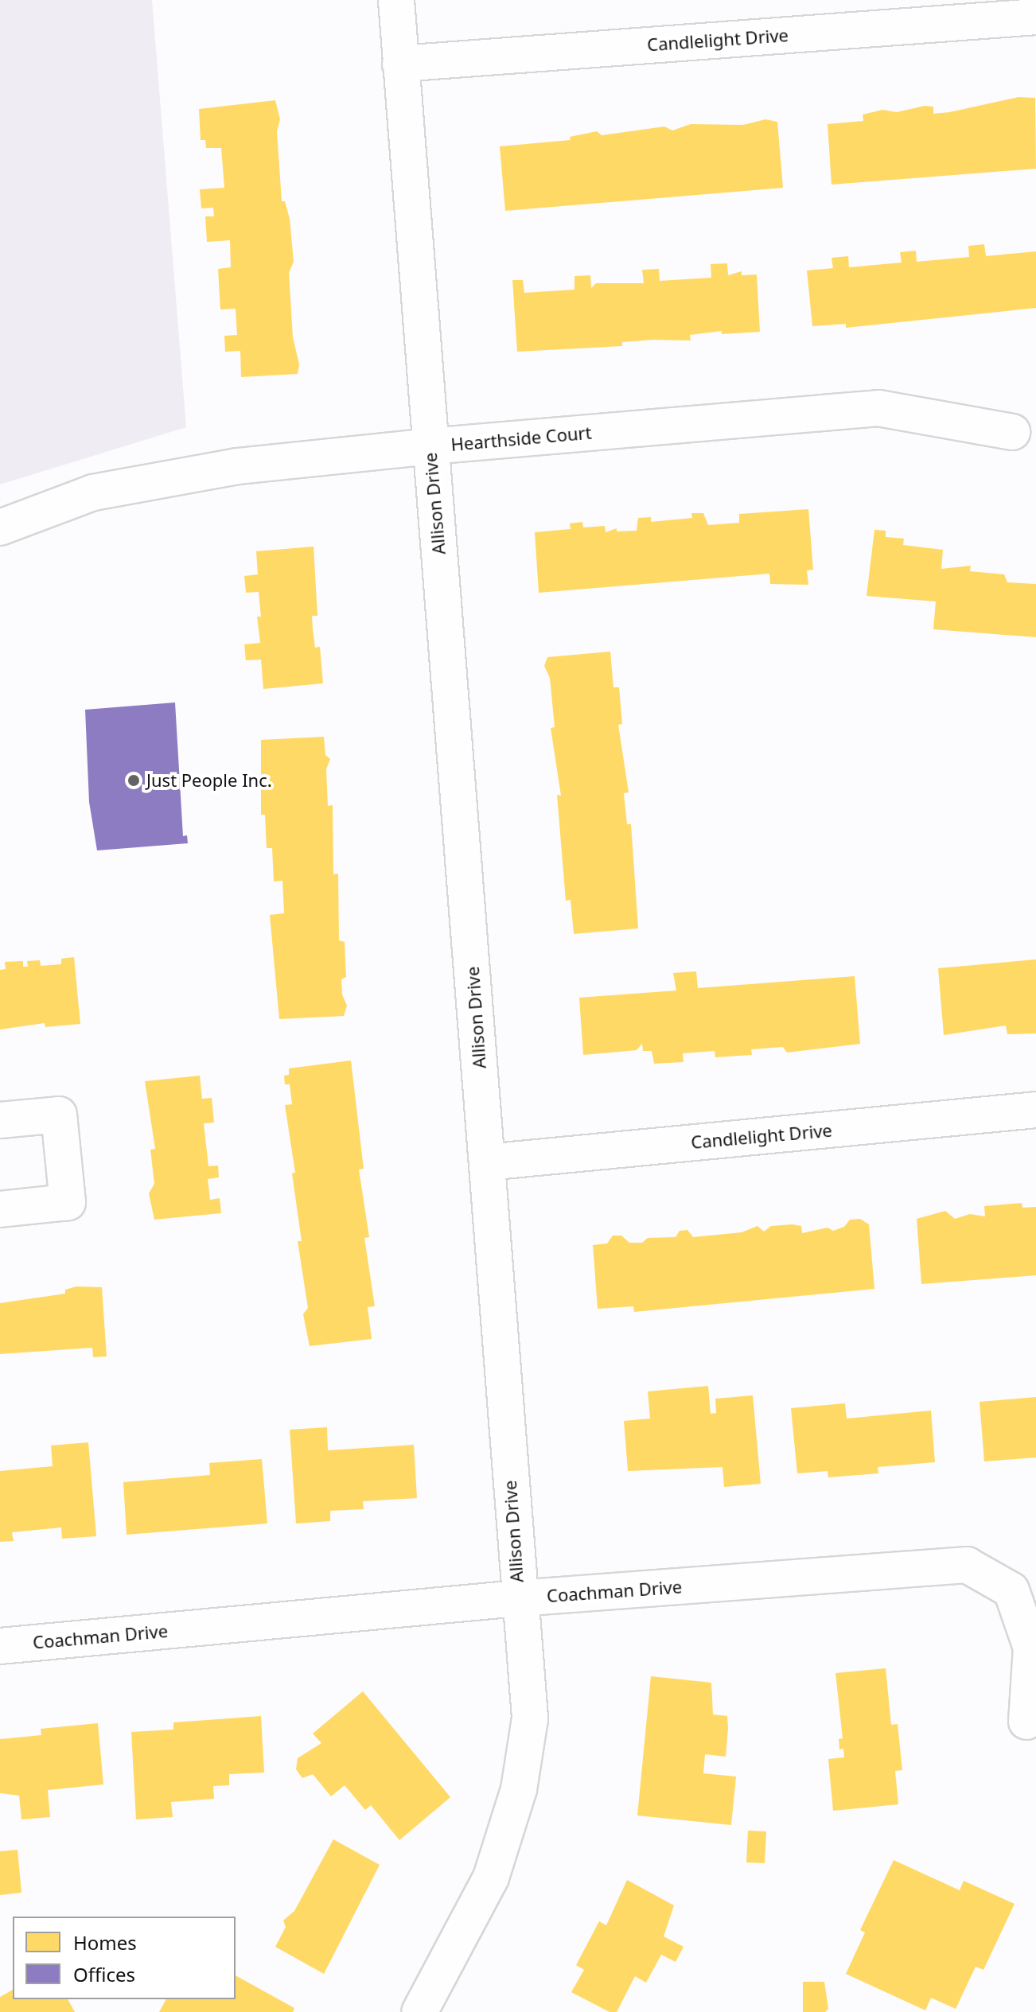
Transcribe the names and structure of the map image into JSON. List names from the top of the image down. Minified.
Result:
{"streets":{"street":["Candlelight Drive","Hearthside Court","Allison Drive","Coachman Drive"]},"crossings":[["Candlelight Drive","Allison Drive"],["Hearthside Court","Allison Drive"],["Allison Drive","Coachman Drive"]],"places":["Just People Inc."],"legend":["Homes","Offices"]}
